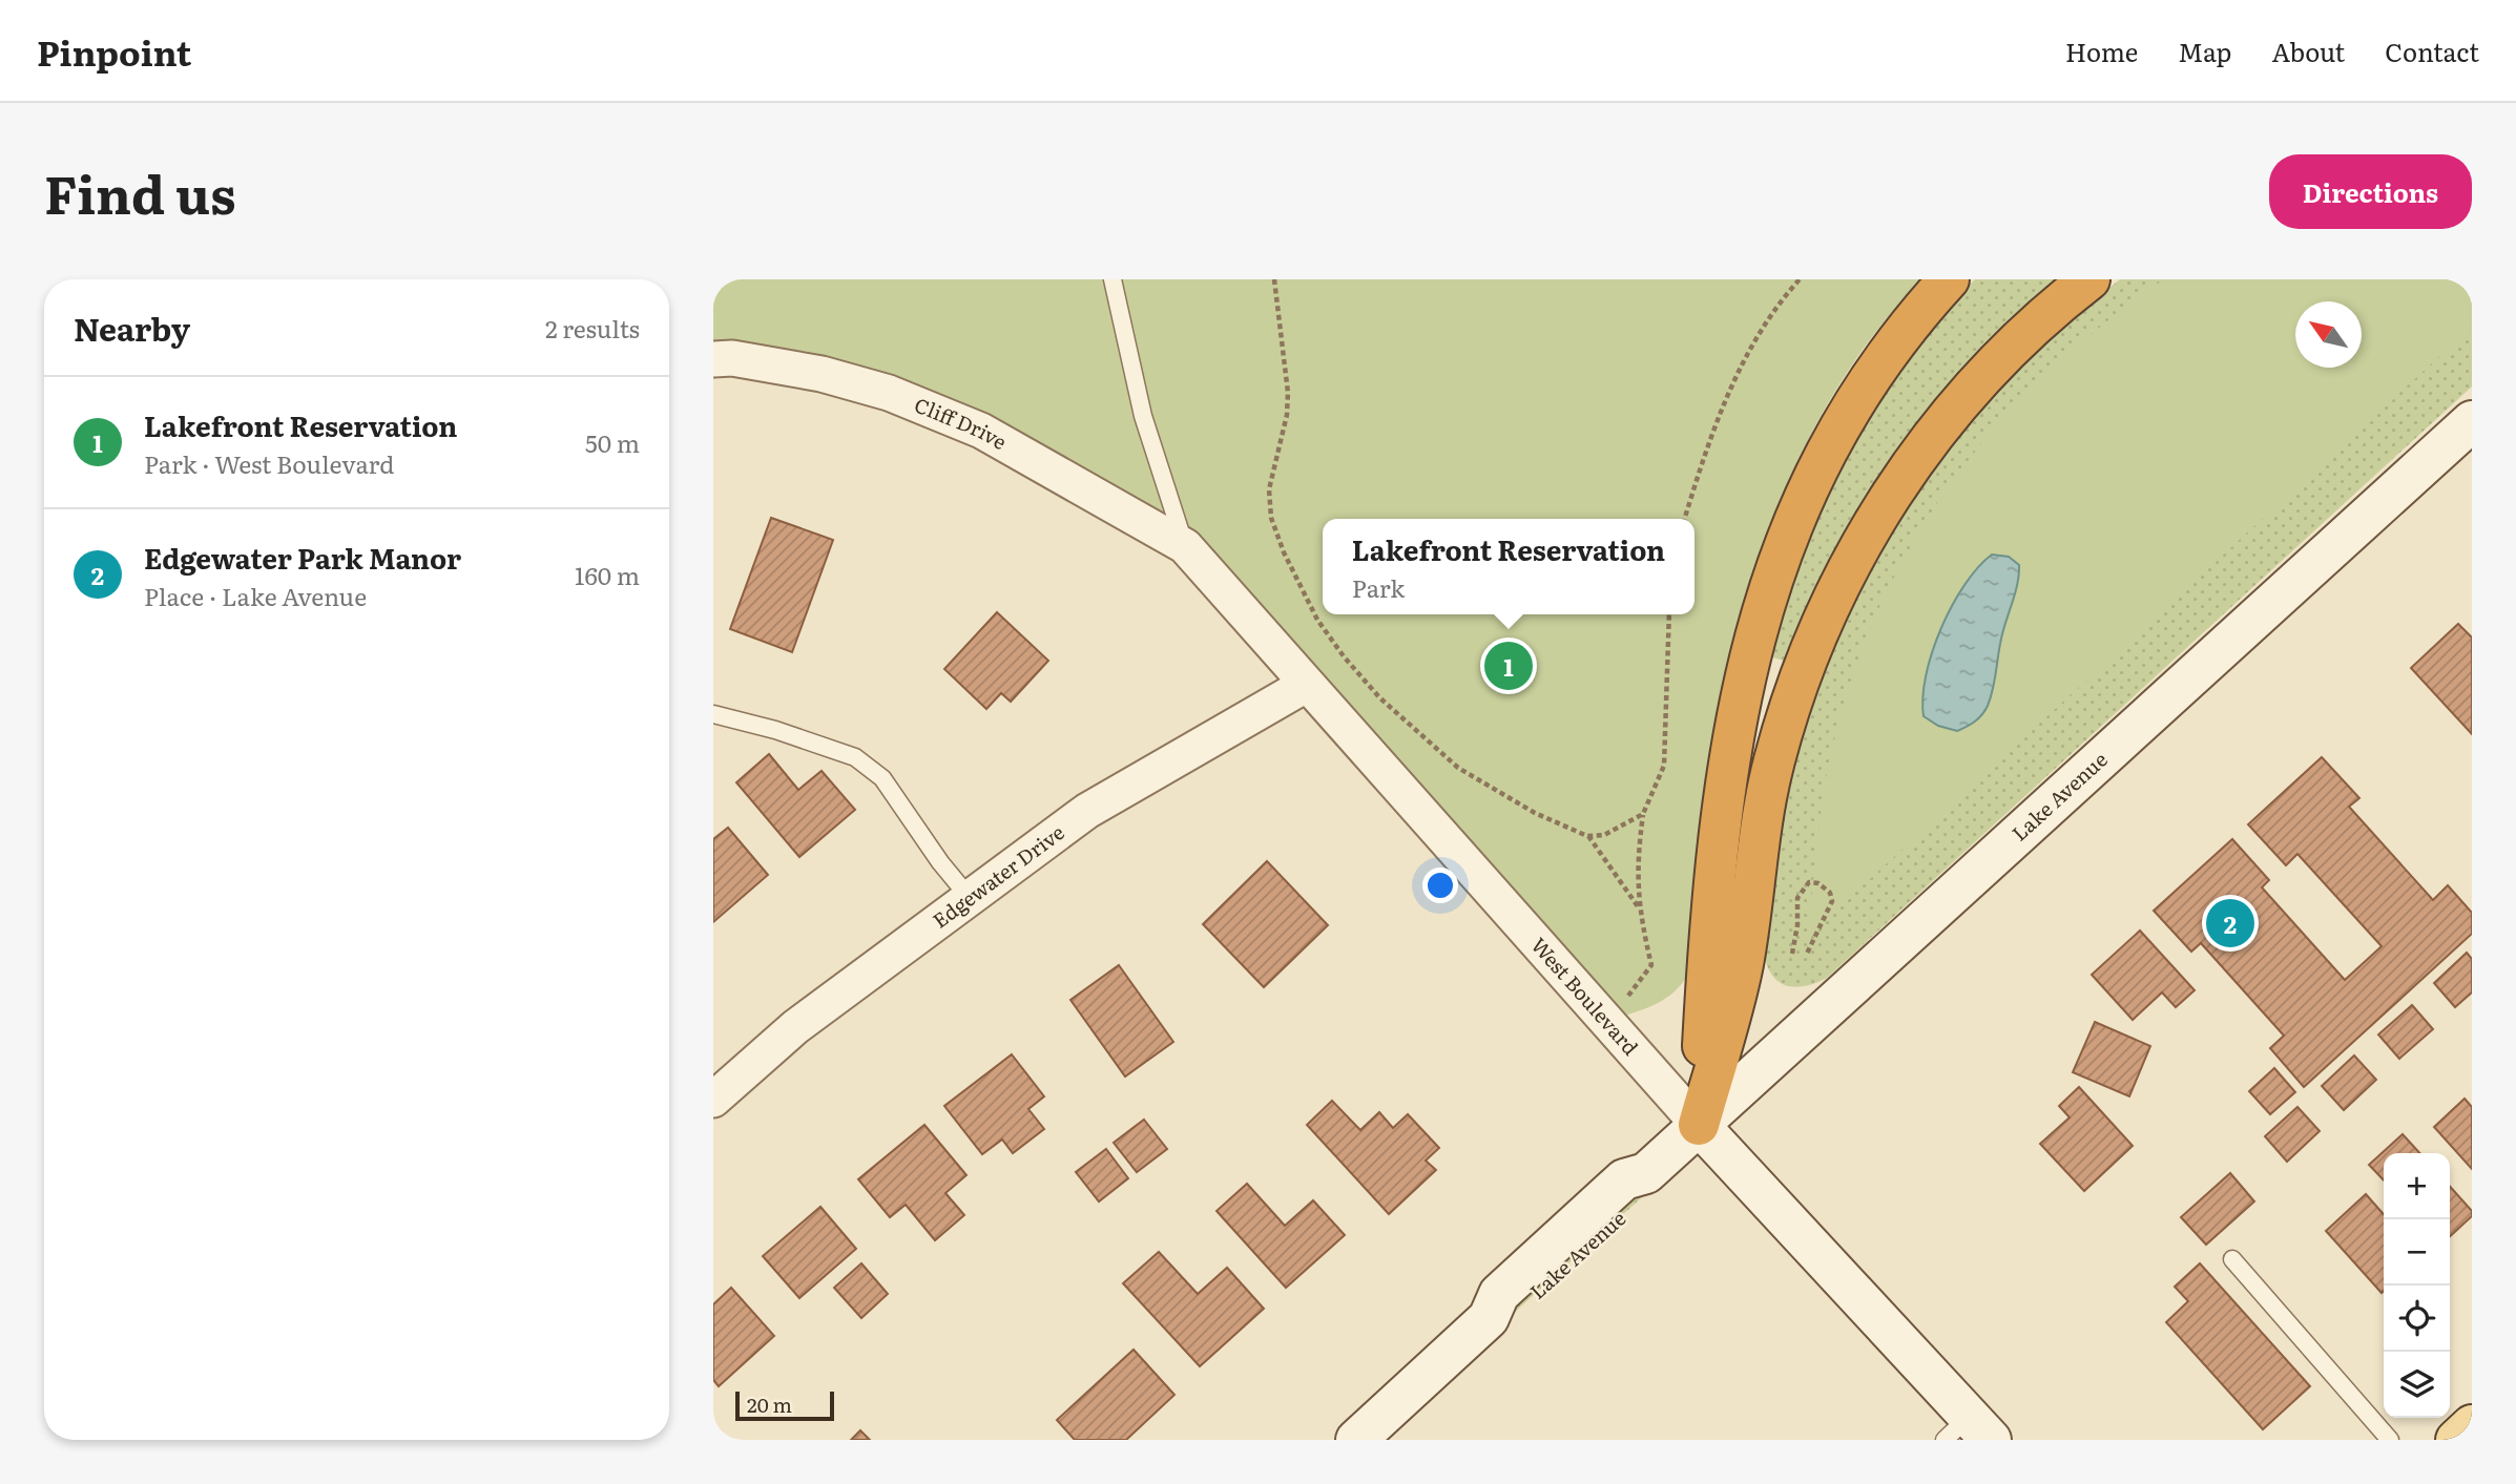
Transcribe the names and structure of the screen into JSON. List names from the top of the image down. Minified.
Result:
{"streets":{"street":["Cliff Drive","Lake Avenue","Edgewater Drive","West Boulevard"]},"crossings":[["Cliff Drive","West Boulevard"],["Lake Avenue","West Boulevard"],["Edgewater Drive","West Boulevard"]],"scale_bar":"20 m","north":"top left","page":{"header":"Pinpoint","nav":["Home","Map","About","Contact"],"title":"Find us","buttons":"Directions","heading":["Nearby","2 results"],"list":[{"mark":"1","name":"Lakefront Reservation","note":"Park · West Boulevard","value":"50 m"},{"mark":"2","name":"Edgewater Park Manor","note":"Place · Lake Avenue","value":"160 m"}],"popup":["Lakefront Reservation","Park"],"pins":["1","2"],"map_buttons":["+","−"],"scale":"20 m"}}
